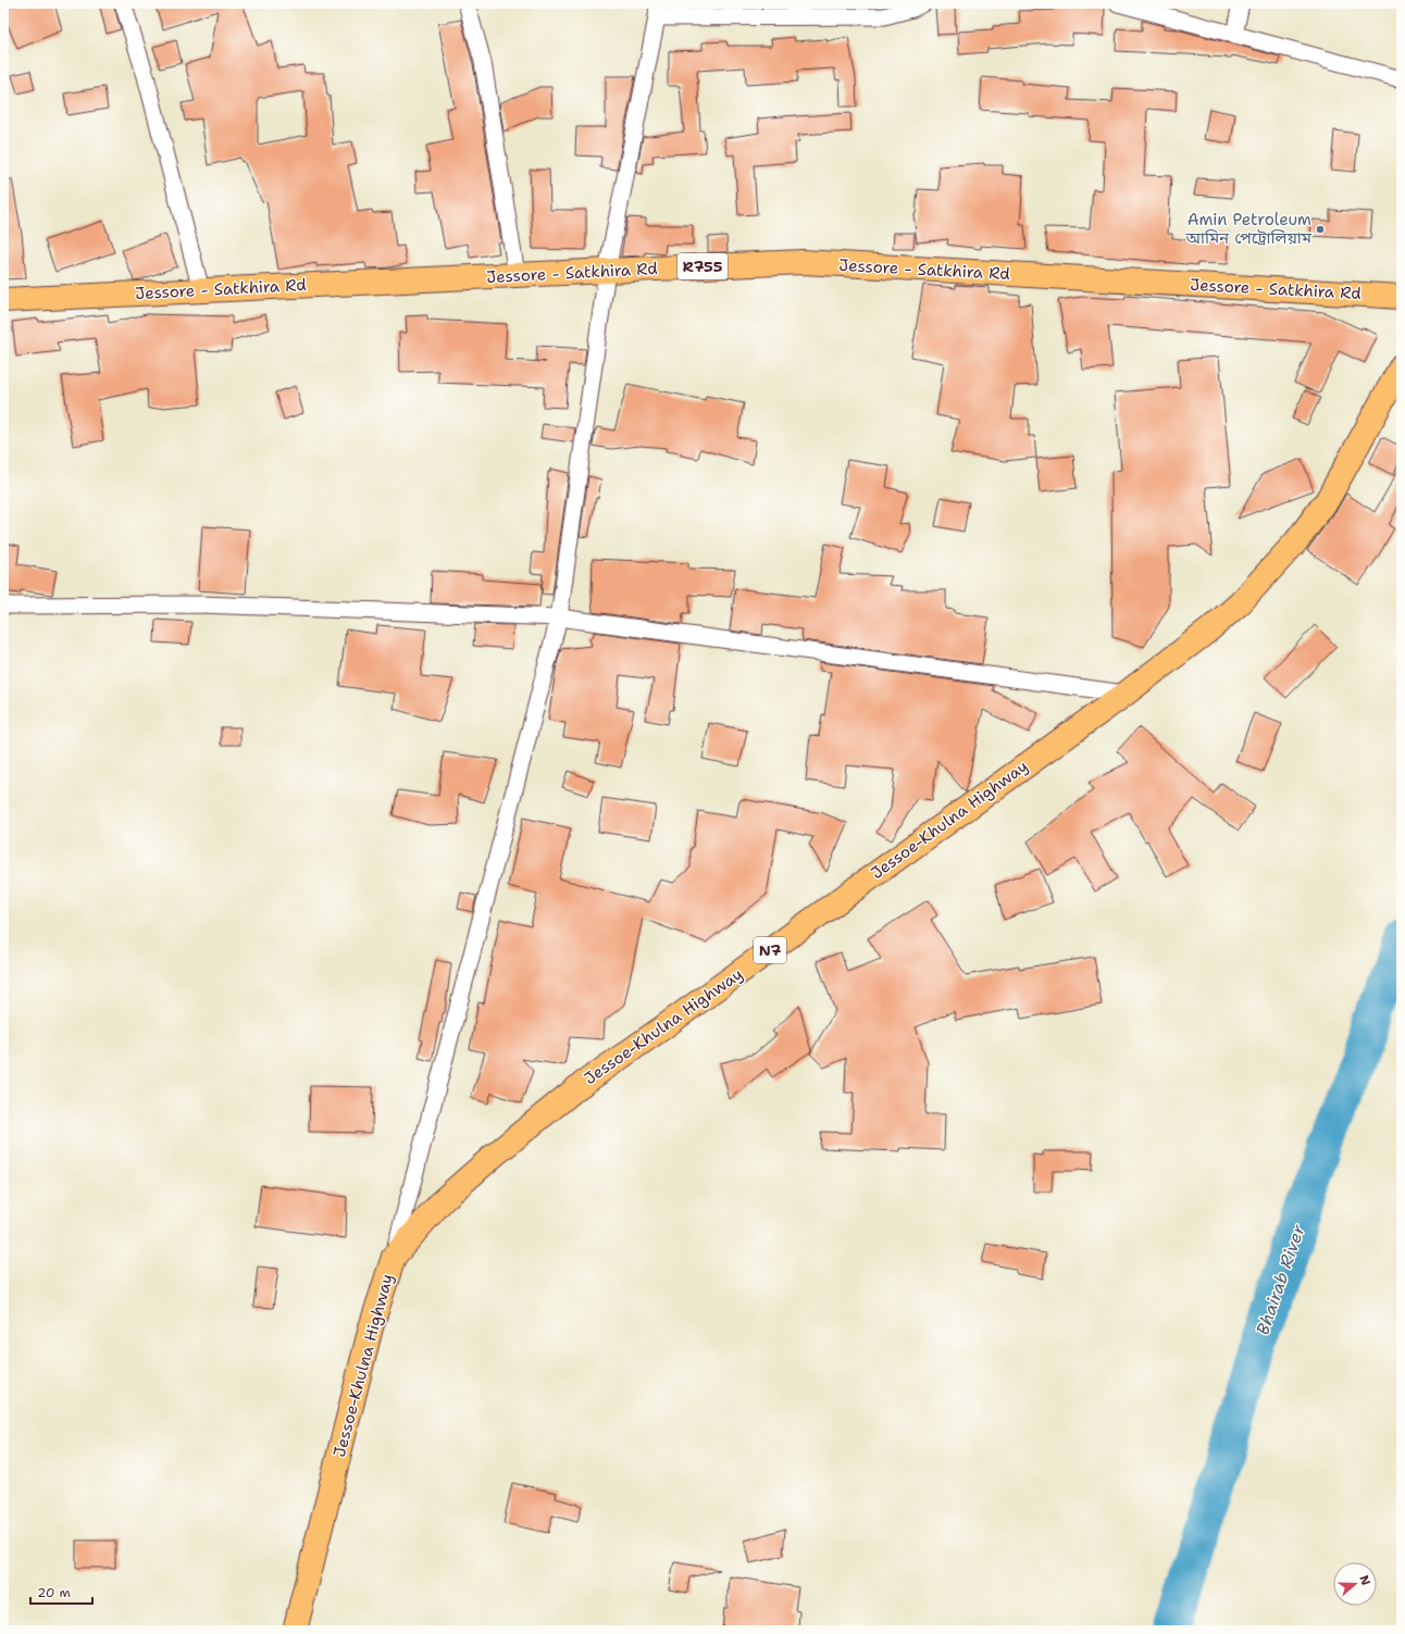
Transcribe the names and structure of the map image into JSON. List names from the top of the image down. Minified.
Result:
{"streets":{"main road":["R755","Jessore - Satkhira Rd","Jessoe-Khulna Highway","N7"]},"water":["Bhairab River"],"places":["Amin Petroleum আমিন পেট্রোলিয়াম"],"scale_bar":"20 m","north":"right"}
